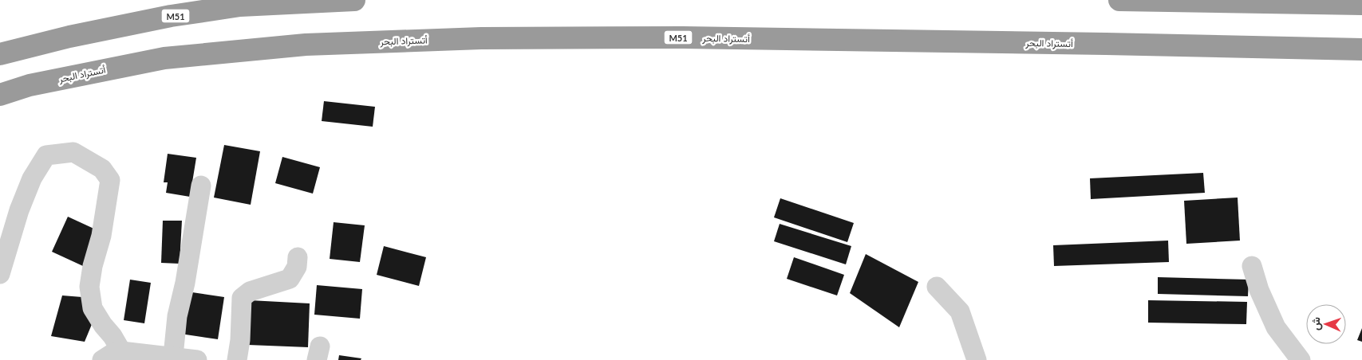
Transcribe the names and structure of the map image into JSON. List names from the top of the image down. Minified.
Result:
{"streets":{"highway":["M51","أتستراد البحر"]},"north":"left"}
